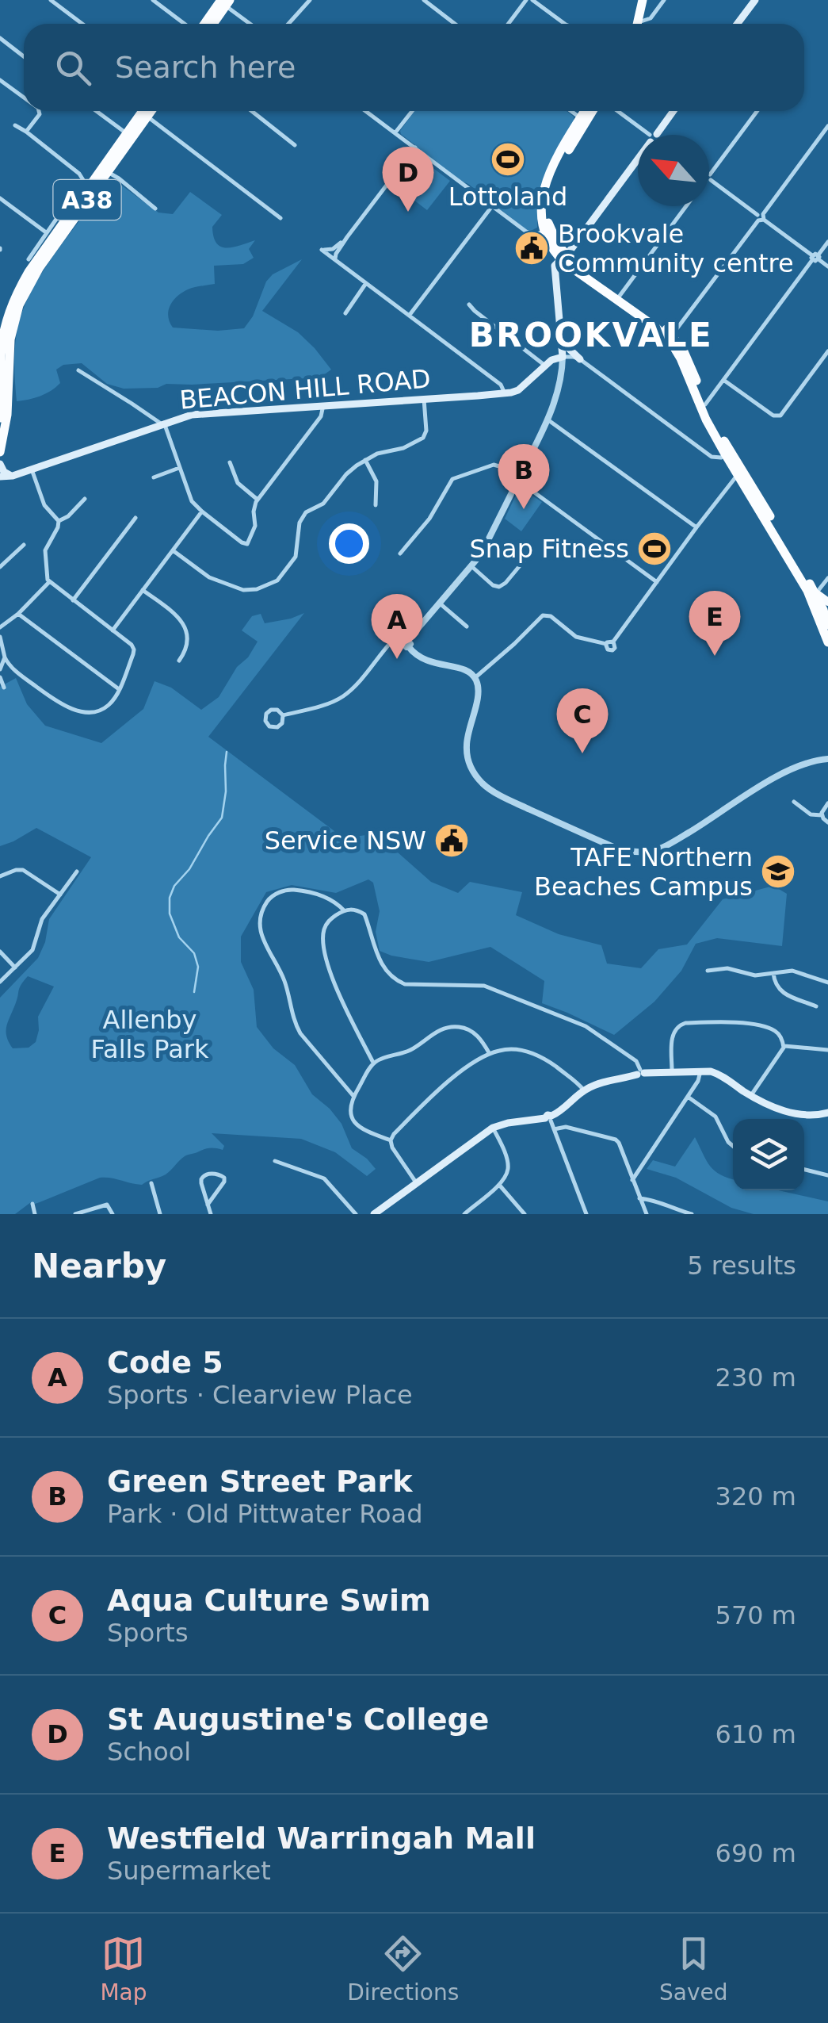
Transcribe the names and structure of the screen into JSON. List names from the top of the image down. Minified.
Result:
{"streets":{"highway":["A38"],"main road":["BEACON HILL ROAD"]},"districts":["BROOKVALE"],"parks":["Allenby Falls Park"],"places":{"sports":["Lottoland","Snap Fitness"],"public building":["Brookvale Community centre","Service NSW"],"school or university":["TAFE Northern Beaches Campus"]},"north":"top left","page":{"search":"Search here","pins":["D","B","E","A","C"],"heading":["Nearby","5 results"],"list":[{"mark":"A","name":"Code 5","note":"Sports · Clearview Place","value":"230 m"},{"mark":"B","name":"Green Street Park","note":"Park · Old Pittwater Road","value":"320 m"},{"mark":"C","name":"Aqua Culture Swim","note":"Sports","value":"570 m"},{"mark":"D","name":"St Augustine's College","note":"School","value":"610 m"},{"mark":"E","name":"Westfield Warringah Mall","note":"Supermarket","value":"690 m"}],"nav":["Map","Directions","Saved"]}}
